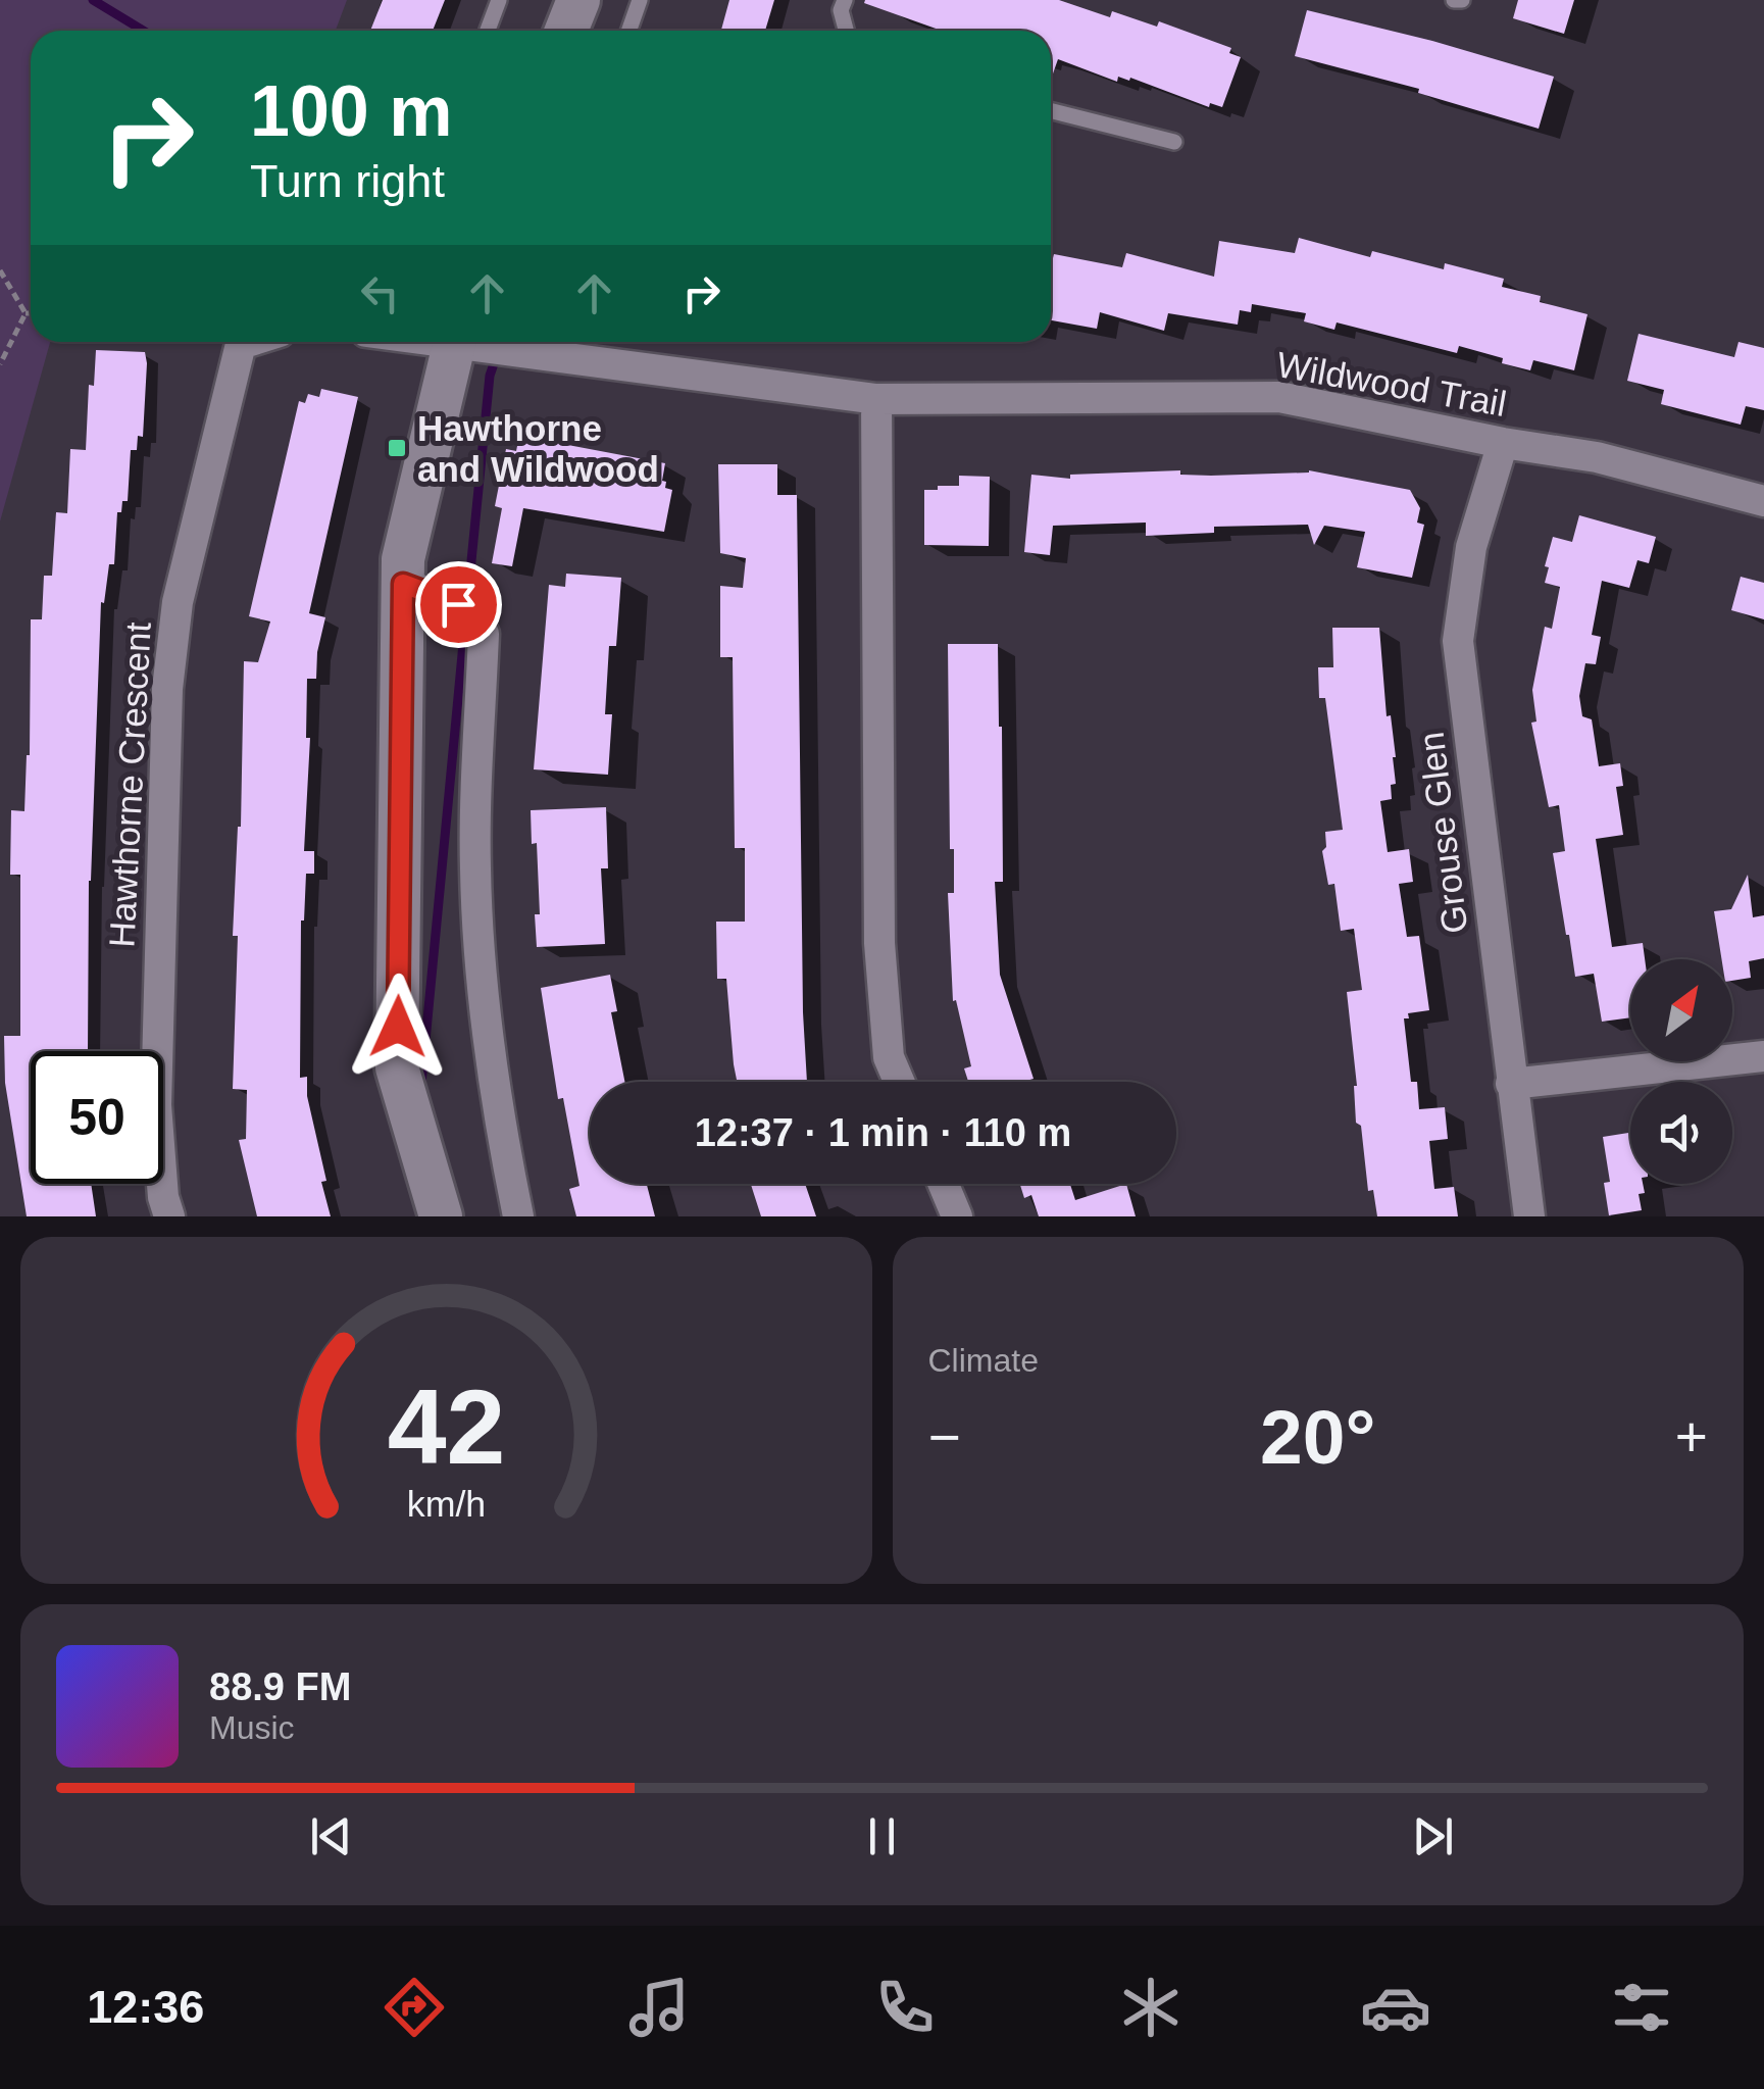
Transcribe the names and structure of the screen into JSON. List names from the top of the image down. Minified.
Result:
{"streets":{"street":["Wildwood Trail","Hawthorne Crescent","Grouse Glen"]},"crossings":[["Wildwood Trail","Grouse Glen"]],"places":{"transit":["Hawthorne and Wildwood"]},"north":"top right","page":{"turn":["100 m","Turn right"],"limit":"50","trip":"12:37 · 1 min · 110 m","tile":"Climate","heat":["−","20°","+"],"song":["88.9 FM","Music"],"tabs":"12:36","gauge":["42","km/h"]}}
